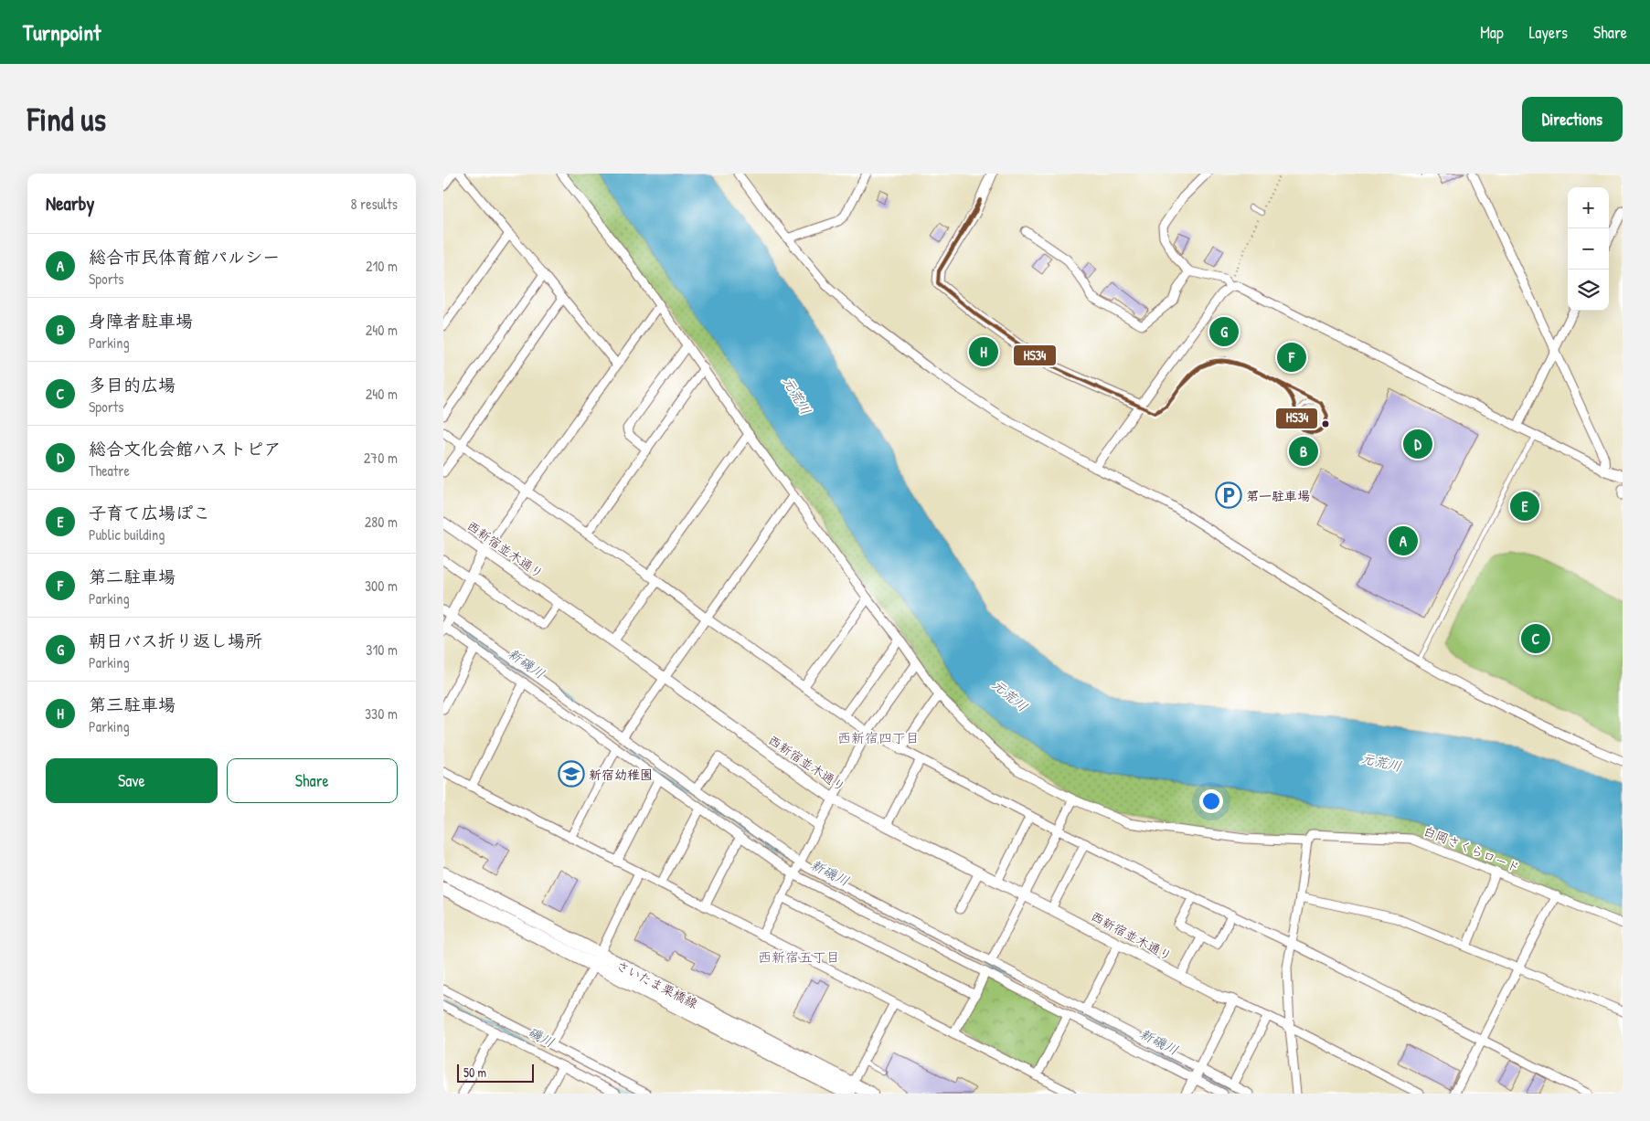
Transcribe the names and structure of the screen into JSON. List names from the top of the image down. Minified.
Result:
{"streets":{"main road":["さいたま栗橋線"],"street":["西新宿並木通り","白岡さくらロード"]},"districts":["西新宿四丁目","西新宿五丁目"],"water":["元荒川","新磯川","磯川"],"places":{"parking":["第一駐車場"],"school or university":["新宿幼稚園"]},"lines":["transit line HS34"],"scale_bar":"50 m","page":{"header":"Turnpoint","nav":["Map","Layers","Share"],"buttons":["Directions",["Save","Share"]],"title":"Find us","heading":["Nearby","8 results"],"map_buttons":["+","−"],"list":[{"mark":"A","name":"総合市民体育館パルシー","note":"Sports","value":"210 m"},{"mark":"B","name":"身障者駐車場","note":"Parking","value":"240 m"},{"mark":"C","name":"多目的広場","note":"Sports","value":"240 m"},{"mark":"D","name":"総合文化会館ハストピア","note":"Theatre","value":"270 m"},{"mark":"E","name":"子育て広場ぽこ","note":"Public building","value":"280 m"},{"mark":"F","name":"第二駐車場","note":"Parking","value":"300 m"},{"mark":"G","name":"朝日バス折り返し場所","note":"Parking","value":"310 m"},{"mark":"H","name":"第三駐車場","note":"Parking","value":"330 m"}],"pins":["G","H","F","D","B","E","A","C"],"scale":"50 m"}}
